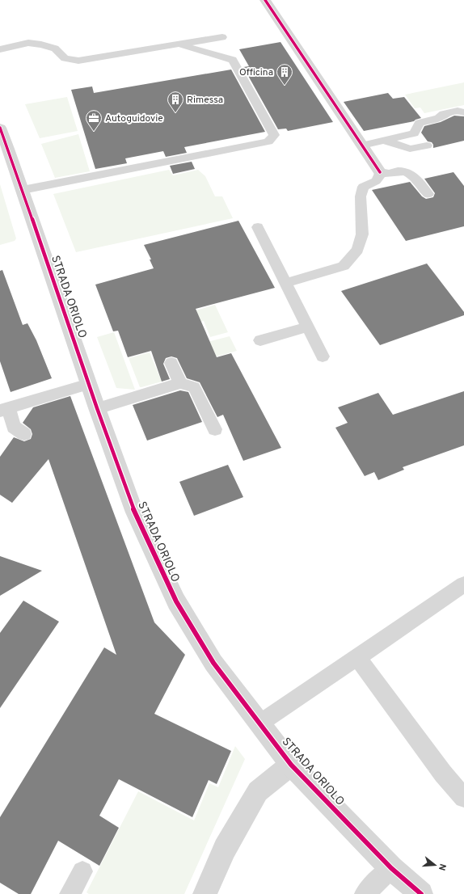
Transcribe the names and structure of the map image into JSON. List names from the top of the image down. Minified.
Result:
{"streets":{"street":["STRADA ORIOLO"]},"places":{"building":["Officina","Rimessa"],"office":["Autoguidovie"]},"north":"right"}
